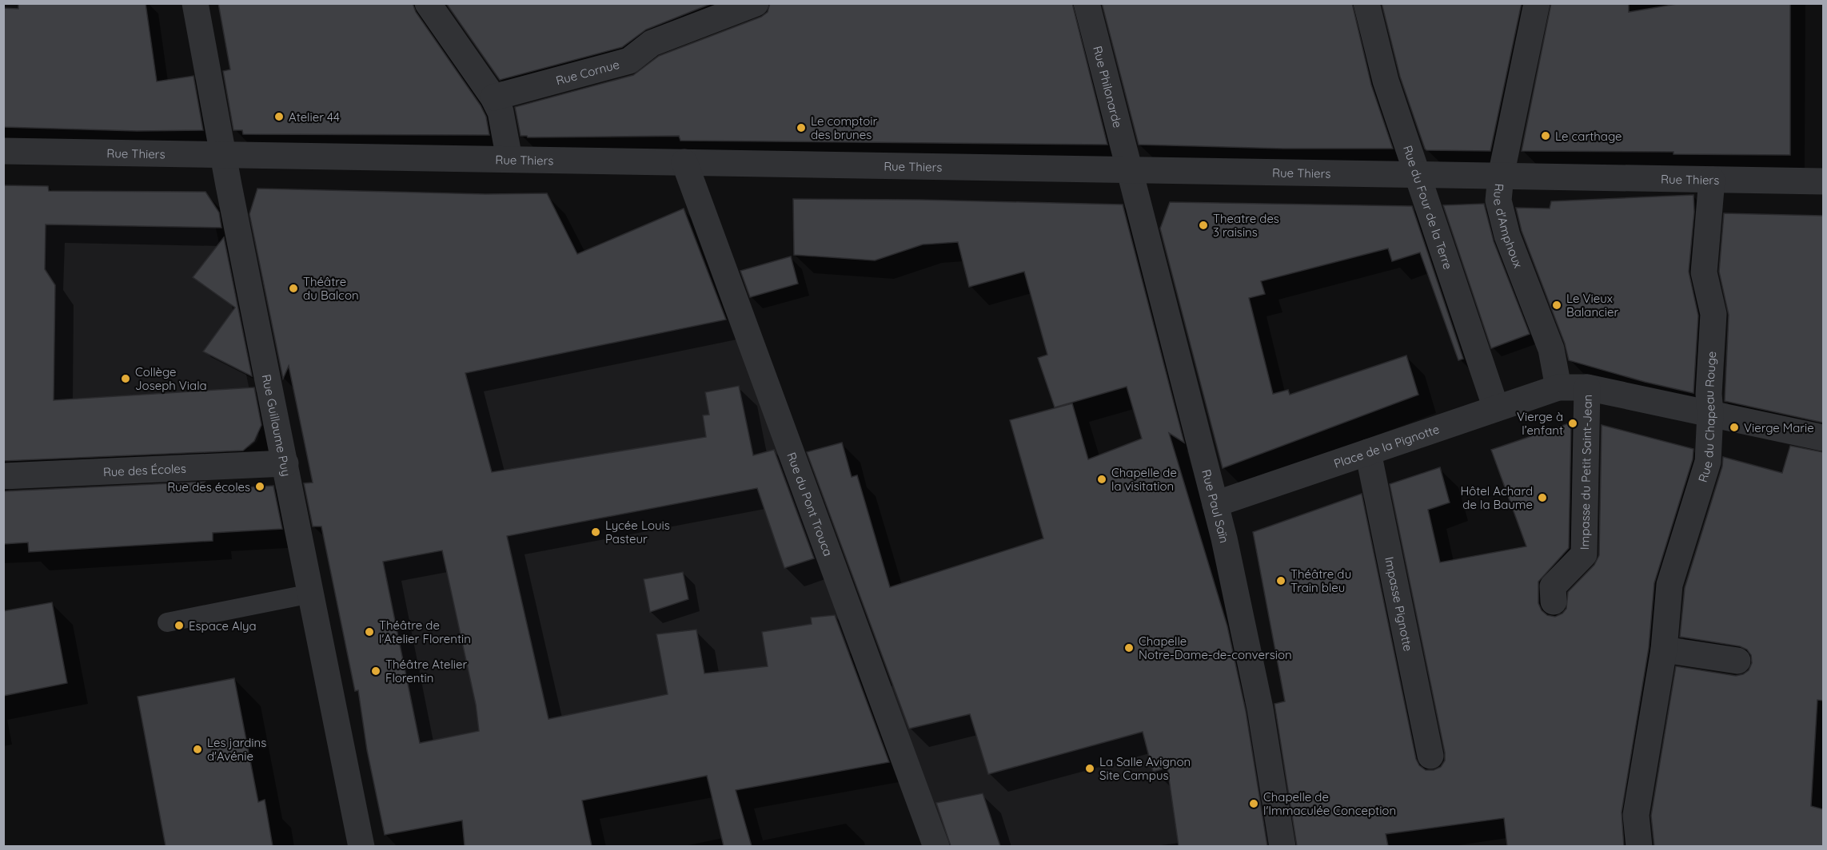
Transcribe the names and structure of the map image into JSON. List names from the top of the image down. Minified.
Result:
{"streets":{"street":["Rue Cornue","Rue Philonarde","Rue Thiers","Rue du Four de la Terre","Rue d'Amphoux","Rue du Chapeau Rouge","Rue Guillaume Puy","Place de la Pignotte","Rue des Écoles","Impasse du Petit Saint-Jean","Rue du Pont Trouca","Rue Paul Saïn","Impasse Pignotte"]},"crossings":[["Rue Philonarde","Rue Thiers"],["Rue Philonarde","Rue Paul Saïn"],["Rue Thiers","Rue du Four de la Terre"],["Rue Thiers","Rue d'Amphoux"],["Rue Thiers","Rue du Chapeau Rouge"],["Rue Thiers","Rue Guillaume Puy"],["Rue Thiers","Rue du Pont Trouca"],["Rue Thiers","Rue Paul Saïn"],["Rue du Four de la Terre","Place de la Pignotte"],["Rue d'Amphoux","Place de la Pignotte"],["Rue du Chapeau Rouge","Place de la Pignotte"],["Rue Guillaume Puy","Rue des Écoles"],["Place de la Pignotte","Impasse du Petit Saint-Jean"],["Place de la Pignotte","Rue Paul Saïn"],["Place de la Pignotte","Impasse Pignotte"]],"places":["Atelier 44","Le comptoir des brunes","Le carthage","Theatre des 3 raisins","Théâtre du Balcon","Le Vieux Balancier","Collège Joseph Viala","Vierge à l’enfant","Vierge Marie","Chapelle de la visitation","Rue des écoles","Hôtel Achard de la Baume","Lycée Louis Pasteur","Théâtre du Train bleu","Espace Alya","Théâtre de l'Atelier Florentin","Chapelle Notre-Dame-de-conversion","Théâtre Atelier Florentin","Les jardins d'Avénie","La Salle Avignon Site Campus","Chapelle de l'Immaculée Conception"]}
